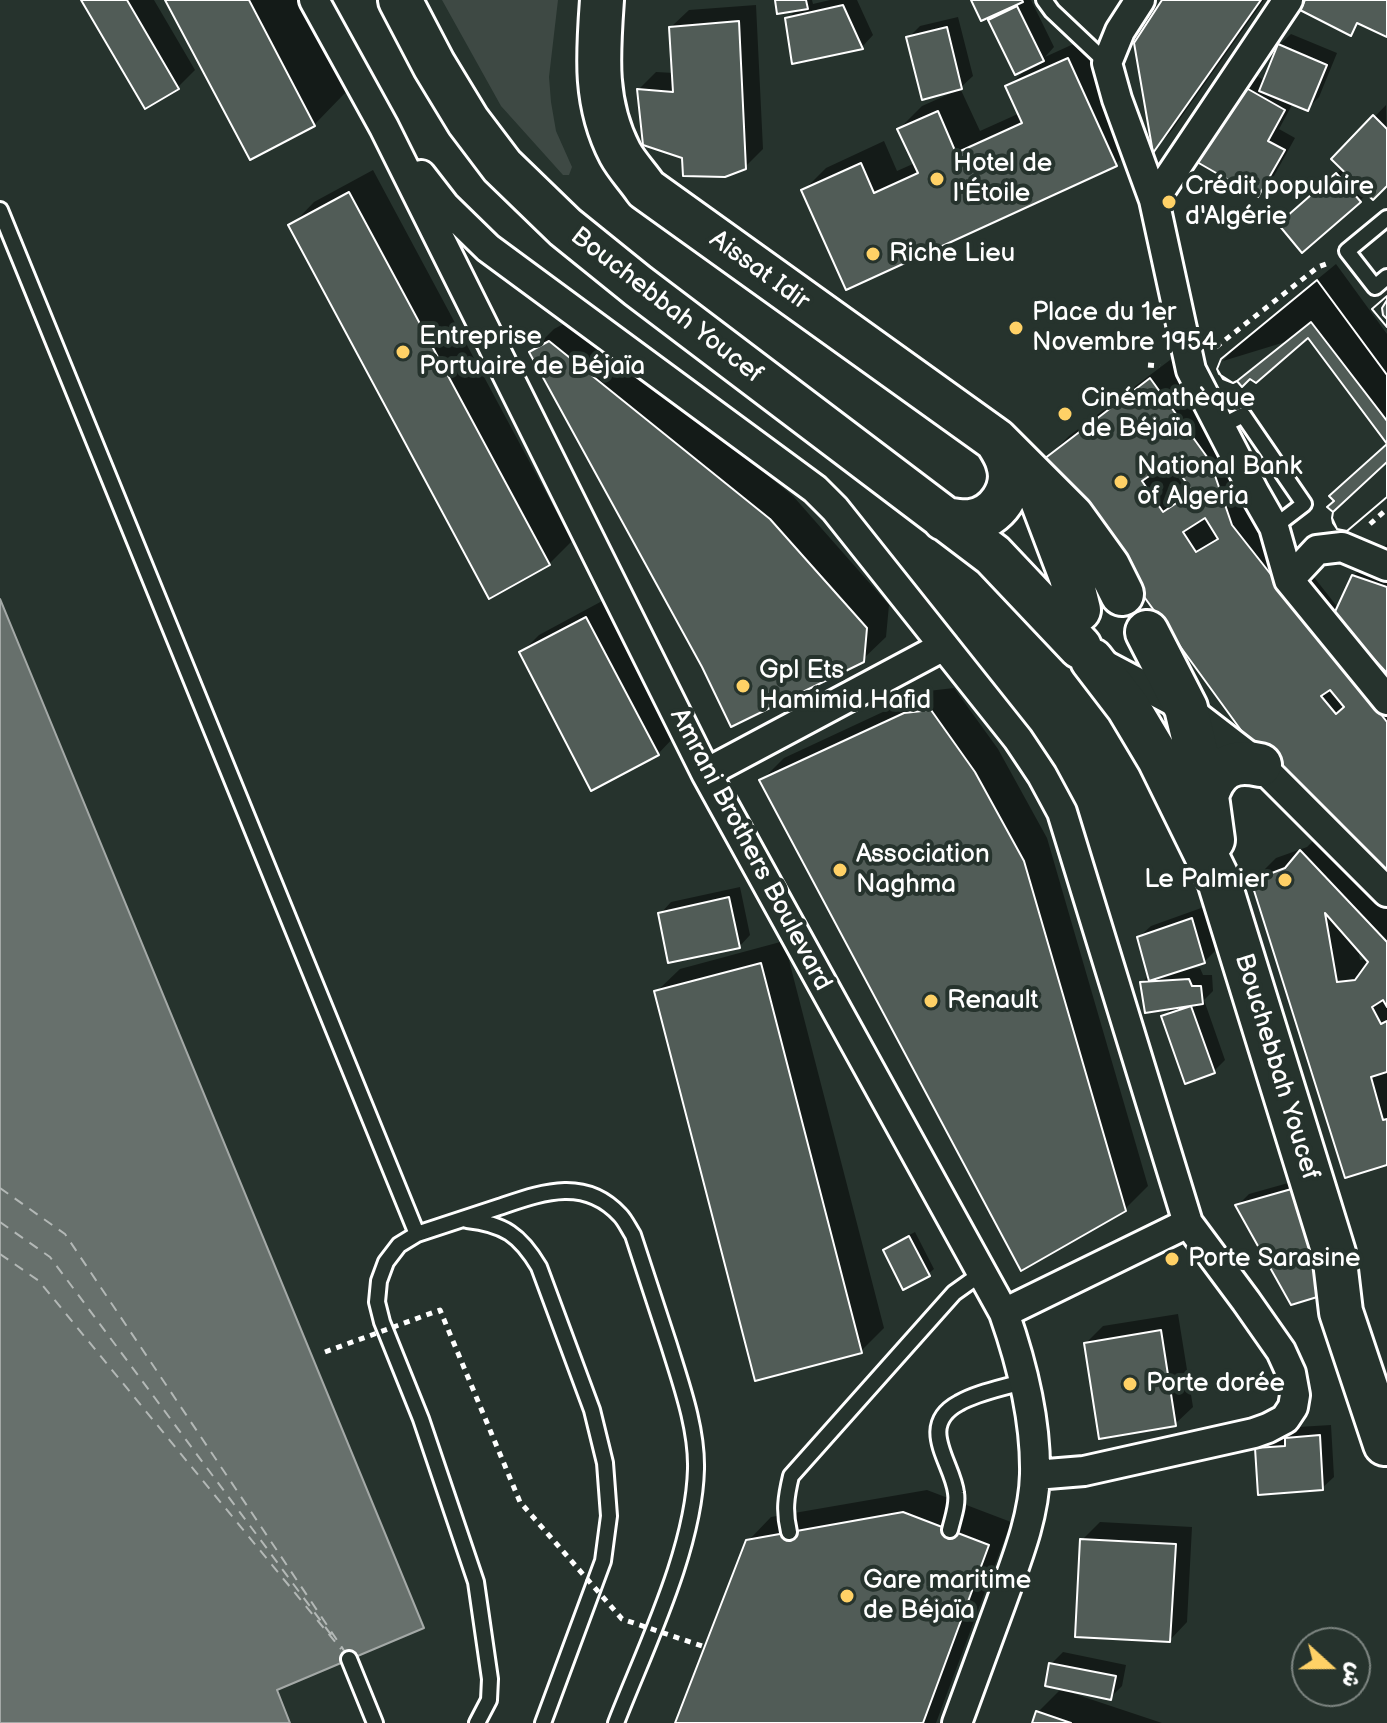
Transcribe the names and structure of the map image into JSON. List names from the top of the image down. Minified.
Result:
{"streets":{"main road":["Aissat Idir","Bouchebbah Youcef"],"street":["Amrani Brothers Boulevard"]},"crossings":[["Aissat Idir","Bouchebbah Youcef"]],"places":["Hotel de l'Étoile","Crédit populaire d'Algérie","Riche Lieu","Place du 1er Novembre 1954","Entreprise Portuaire de Béjaïa","Cinémathèque de Béjaïa","National Bank of Algeria","Gpl Ets Hamimid Hafid","Association Naghma","Le Palmier","Renault","Porte Sarasine","Porte dorée","Gare maritime de Béjaïa"],"north":"right"}
